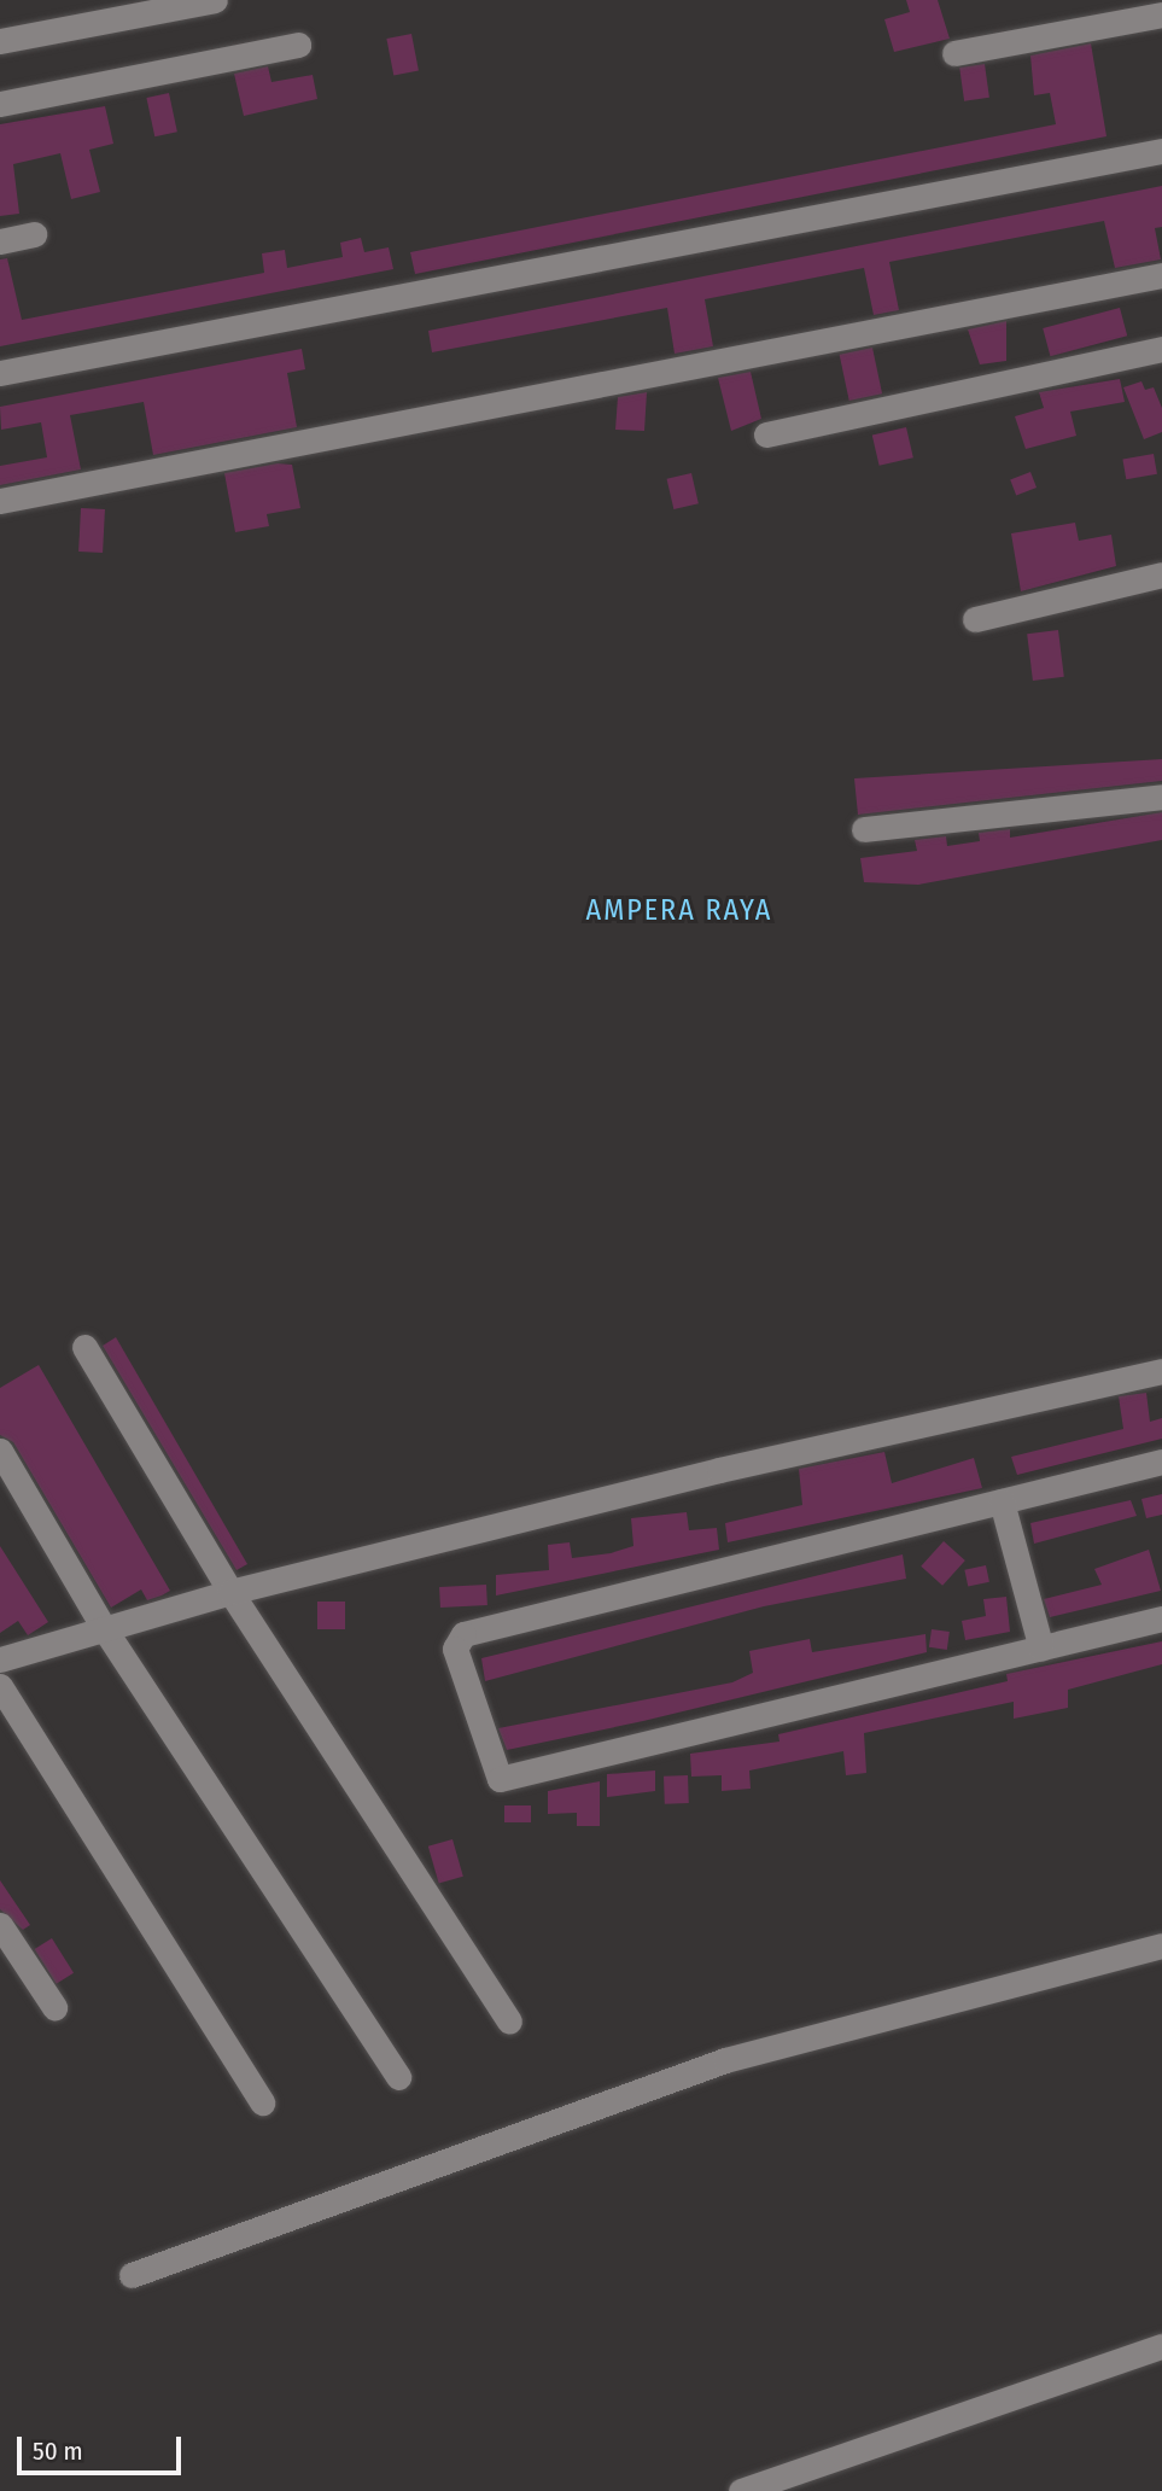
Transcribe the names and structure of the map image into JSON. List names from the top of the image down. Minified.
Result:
{"districts":["AMPERA RAYA"],"scale_bar":"50 m"}
